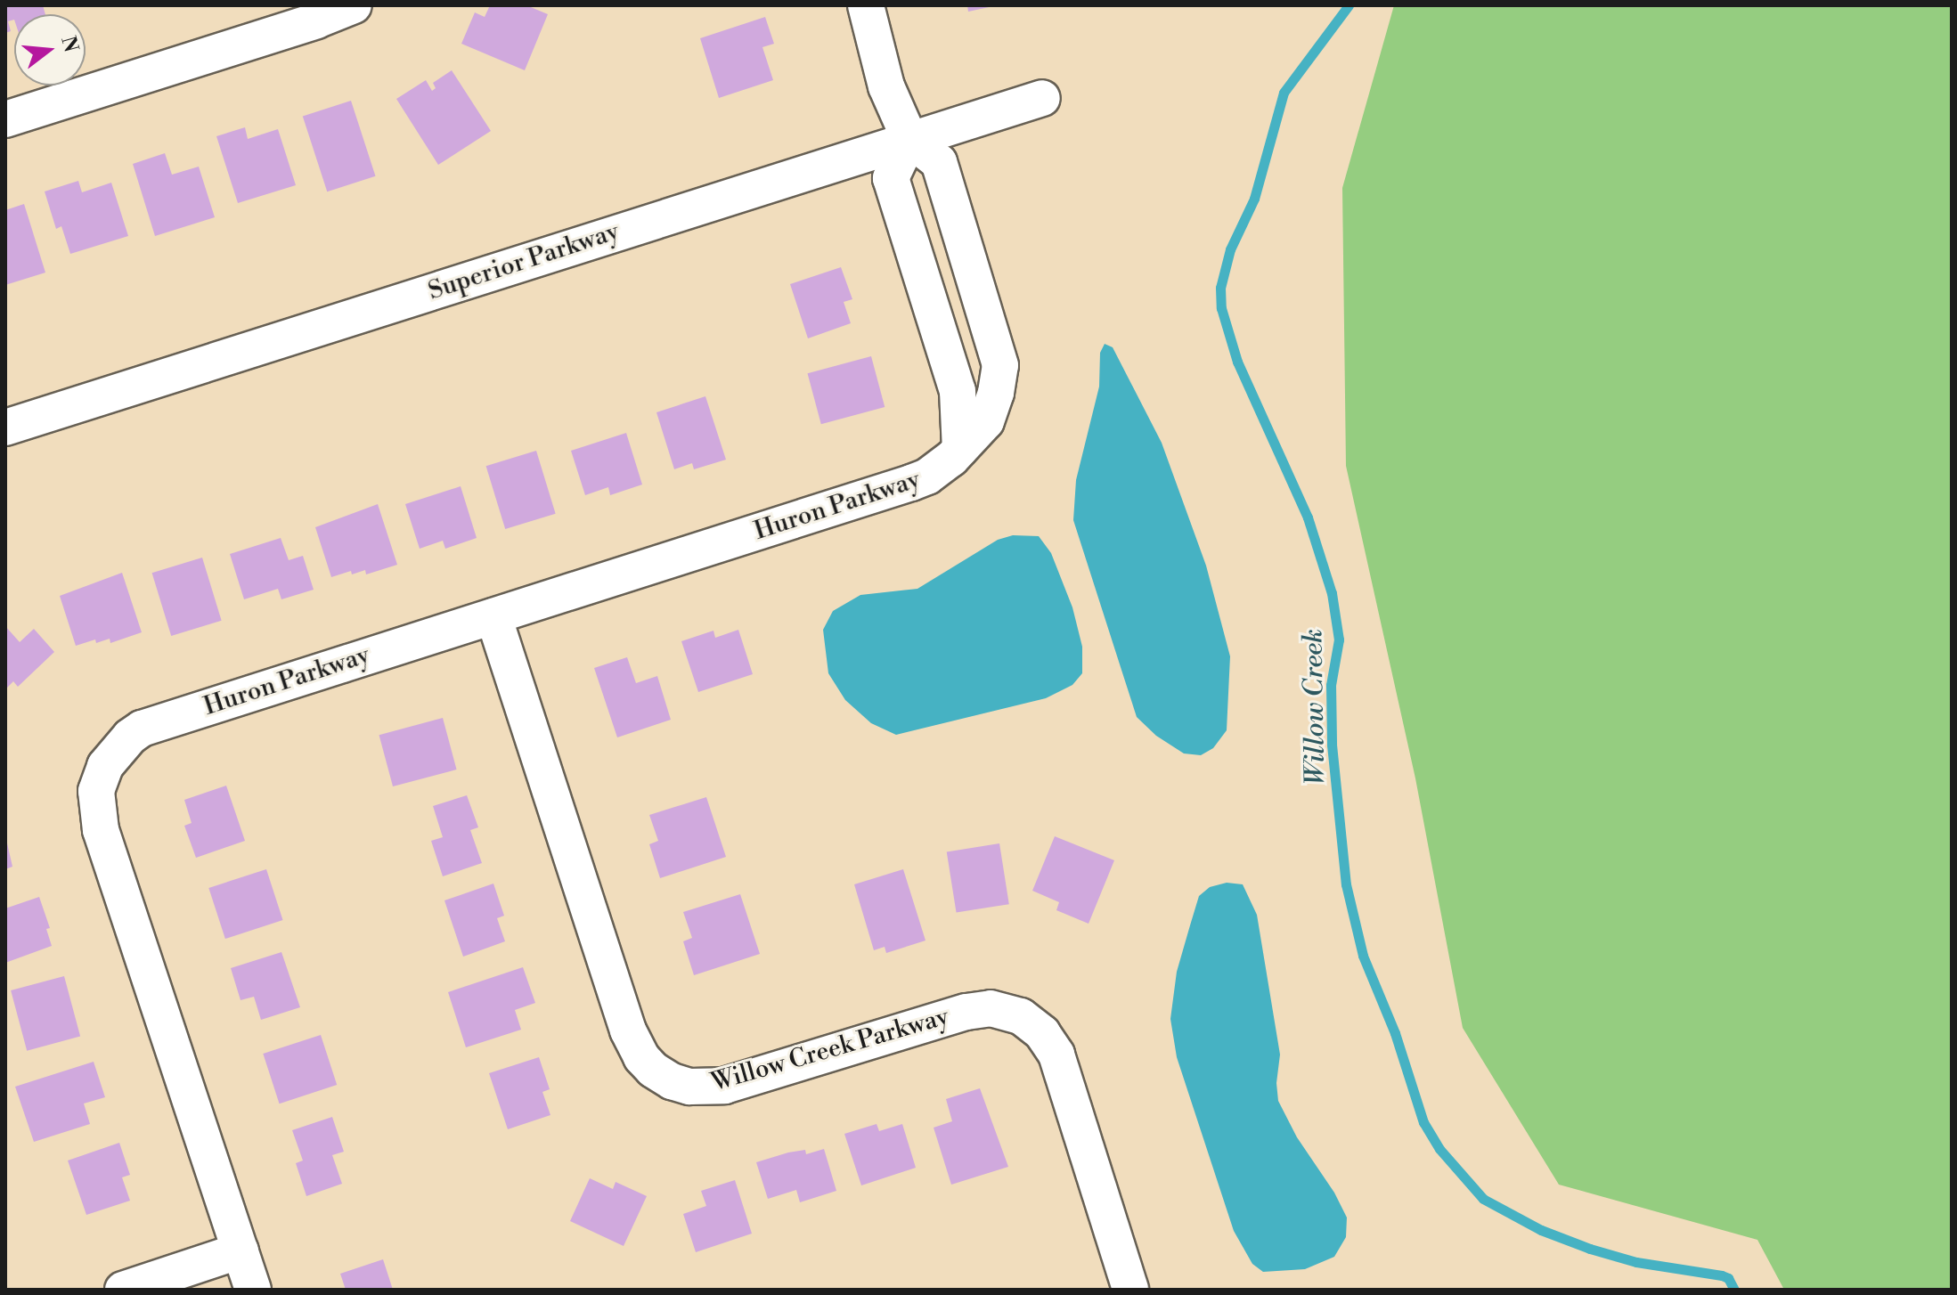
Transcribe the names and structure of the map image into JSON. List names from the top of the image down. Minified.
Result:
{"streets":{"street":["Superior Parkway","Huron Parkway","Willow Creek Parkway"]},"crossings":[["Superior Parkway","Huron Parkway"],["Huron Parkway","Willow Creek Parkway"]],"water":["Willow Creek"],"north":"right"}
